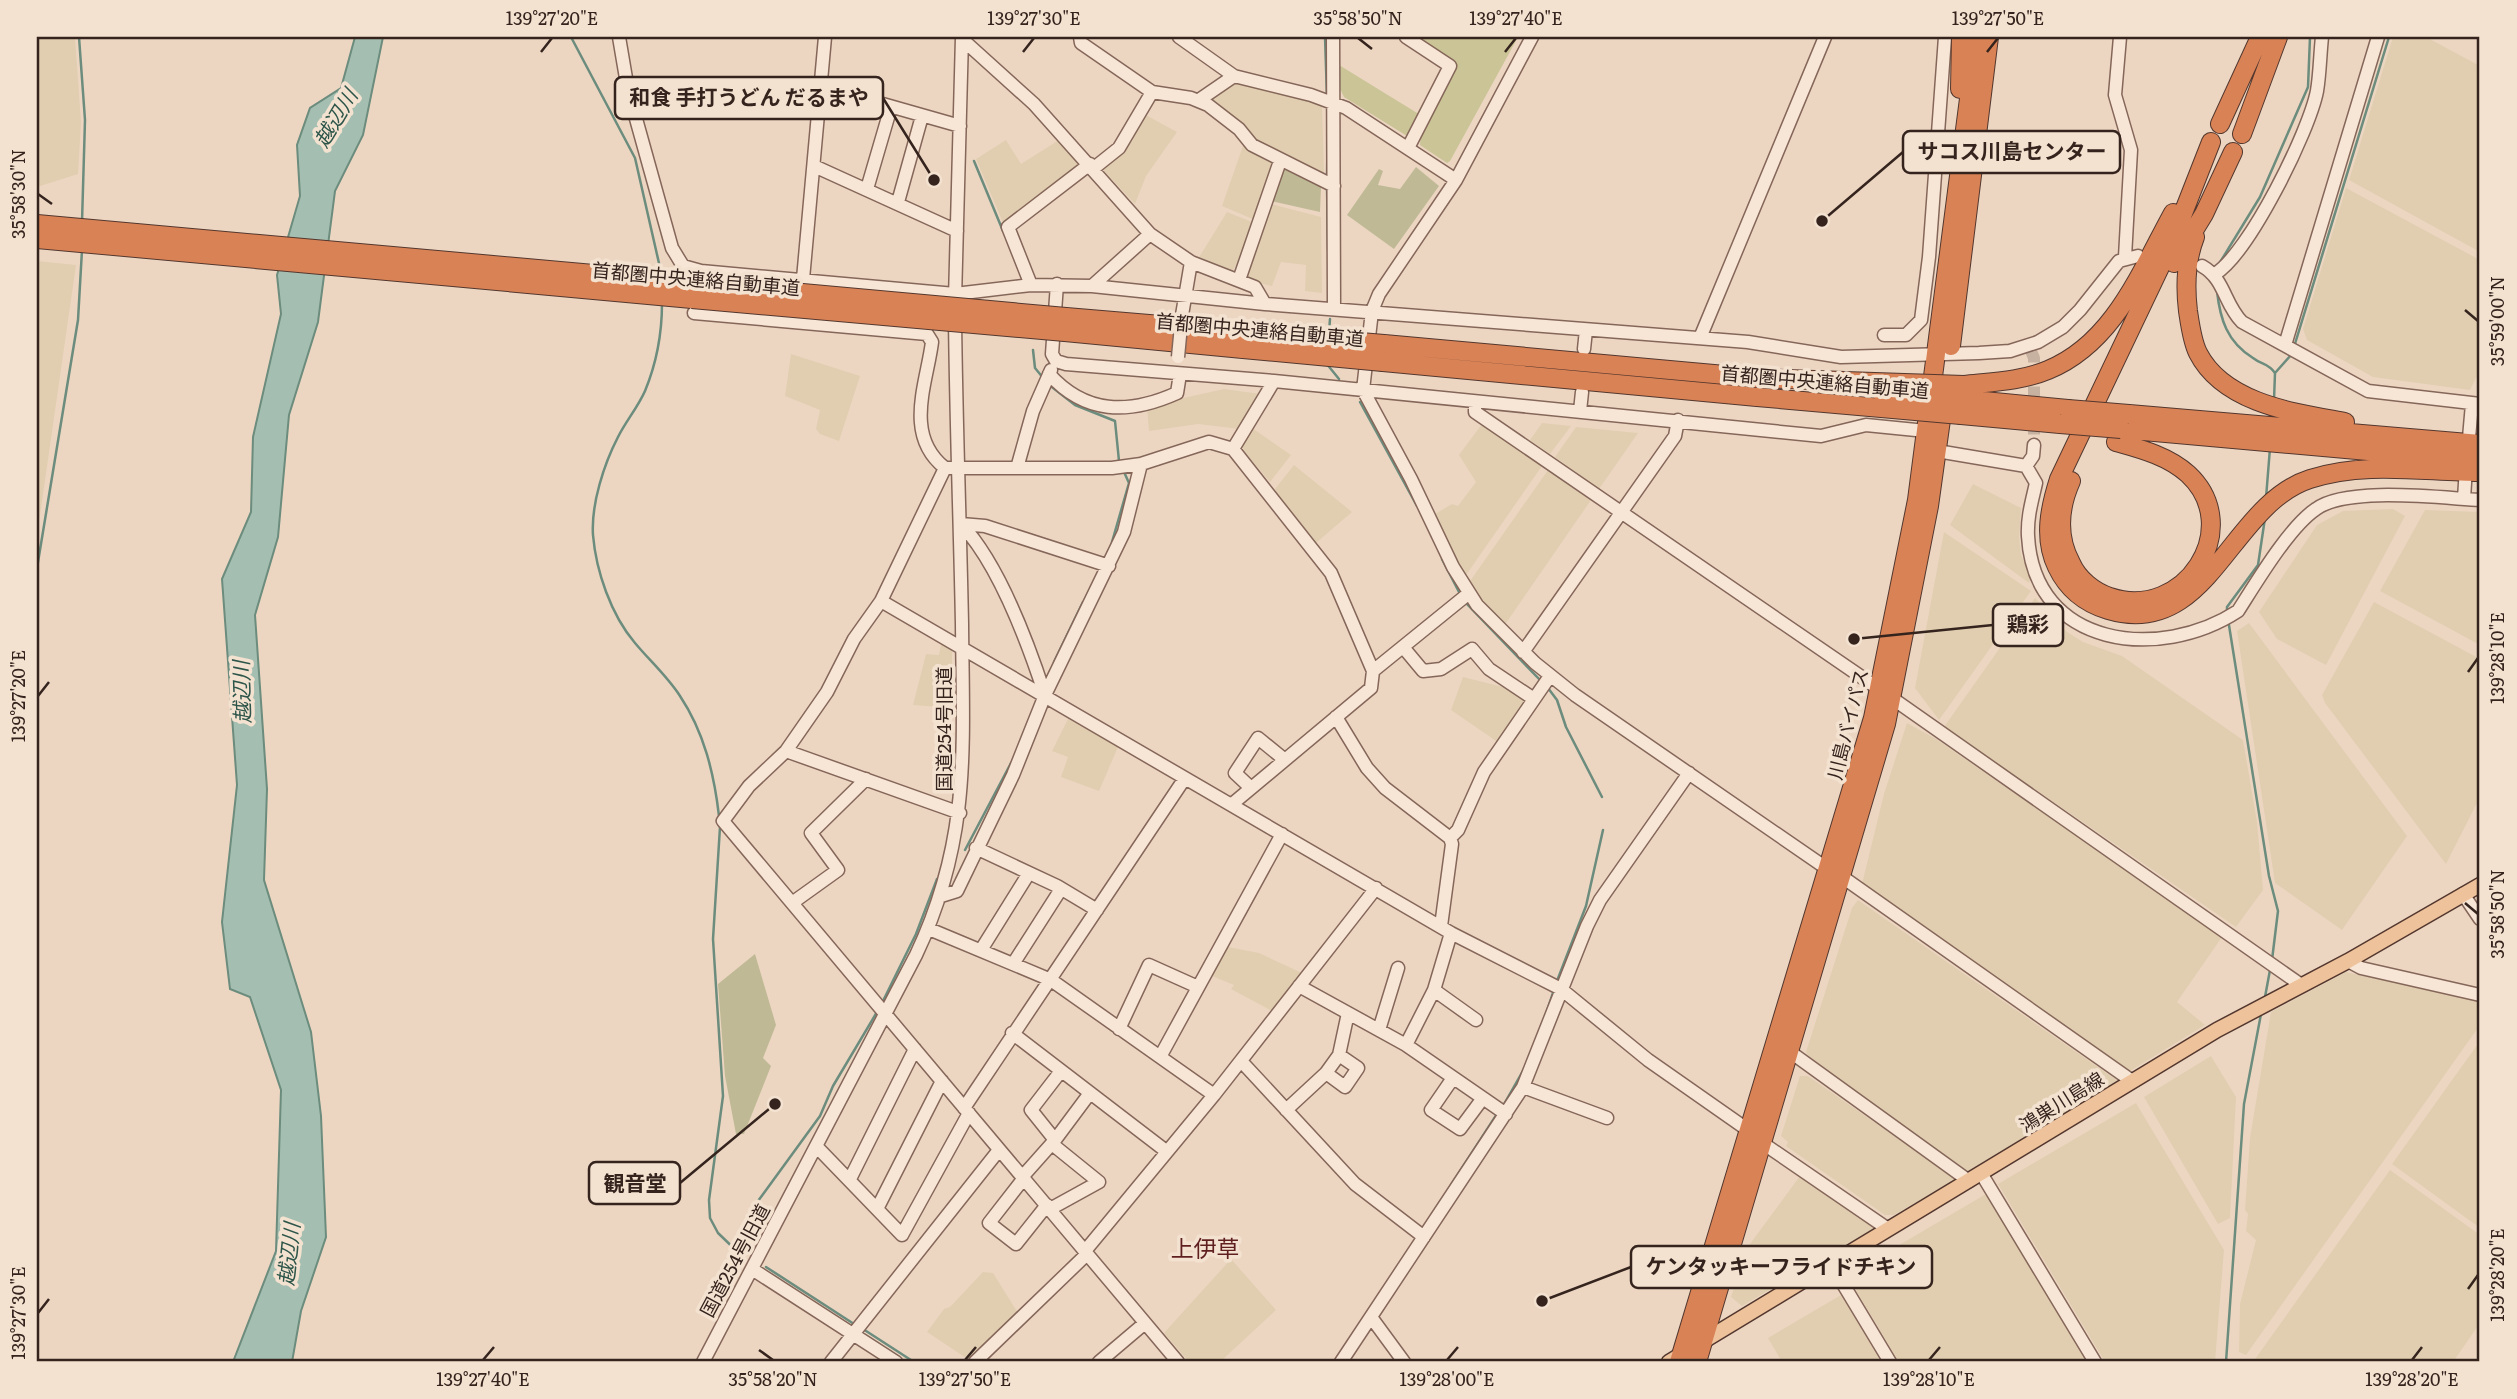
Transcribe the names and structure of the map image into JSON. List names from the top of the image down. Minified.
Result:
{"streets":{"highway":["首都圏中央連絡自動車道","川島バイパス"],"main road":["鴻巣川島線"],"street":["国道254号旧道"]},"crossings":[["川島バイパス","鴻巣川島線"]],"districts":["上伊草"],"water":["越辺川"],"places":["和食 手打うどん だるまや","サコス川島センター","鶏彩","観音堂","ケンタッキーフライドチキン"],"coordinates":["139°27'20\"E","139°27'30\"E","35°58'50\"N","139°27'40\"E","139°27'50\"E","35°58'30\"N","35°59'00\"N","139°28'10\"E","139°28'20\"E","35°58'20\"N","139°28'00\"E"]}
